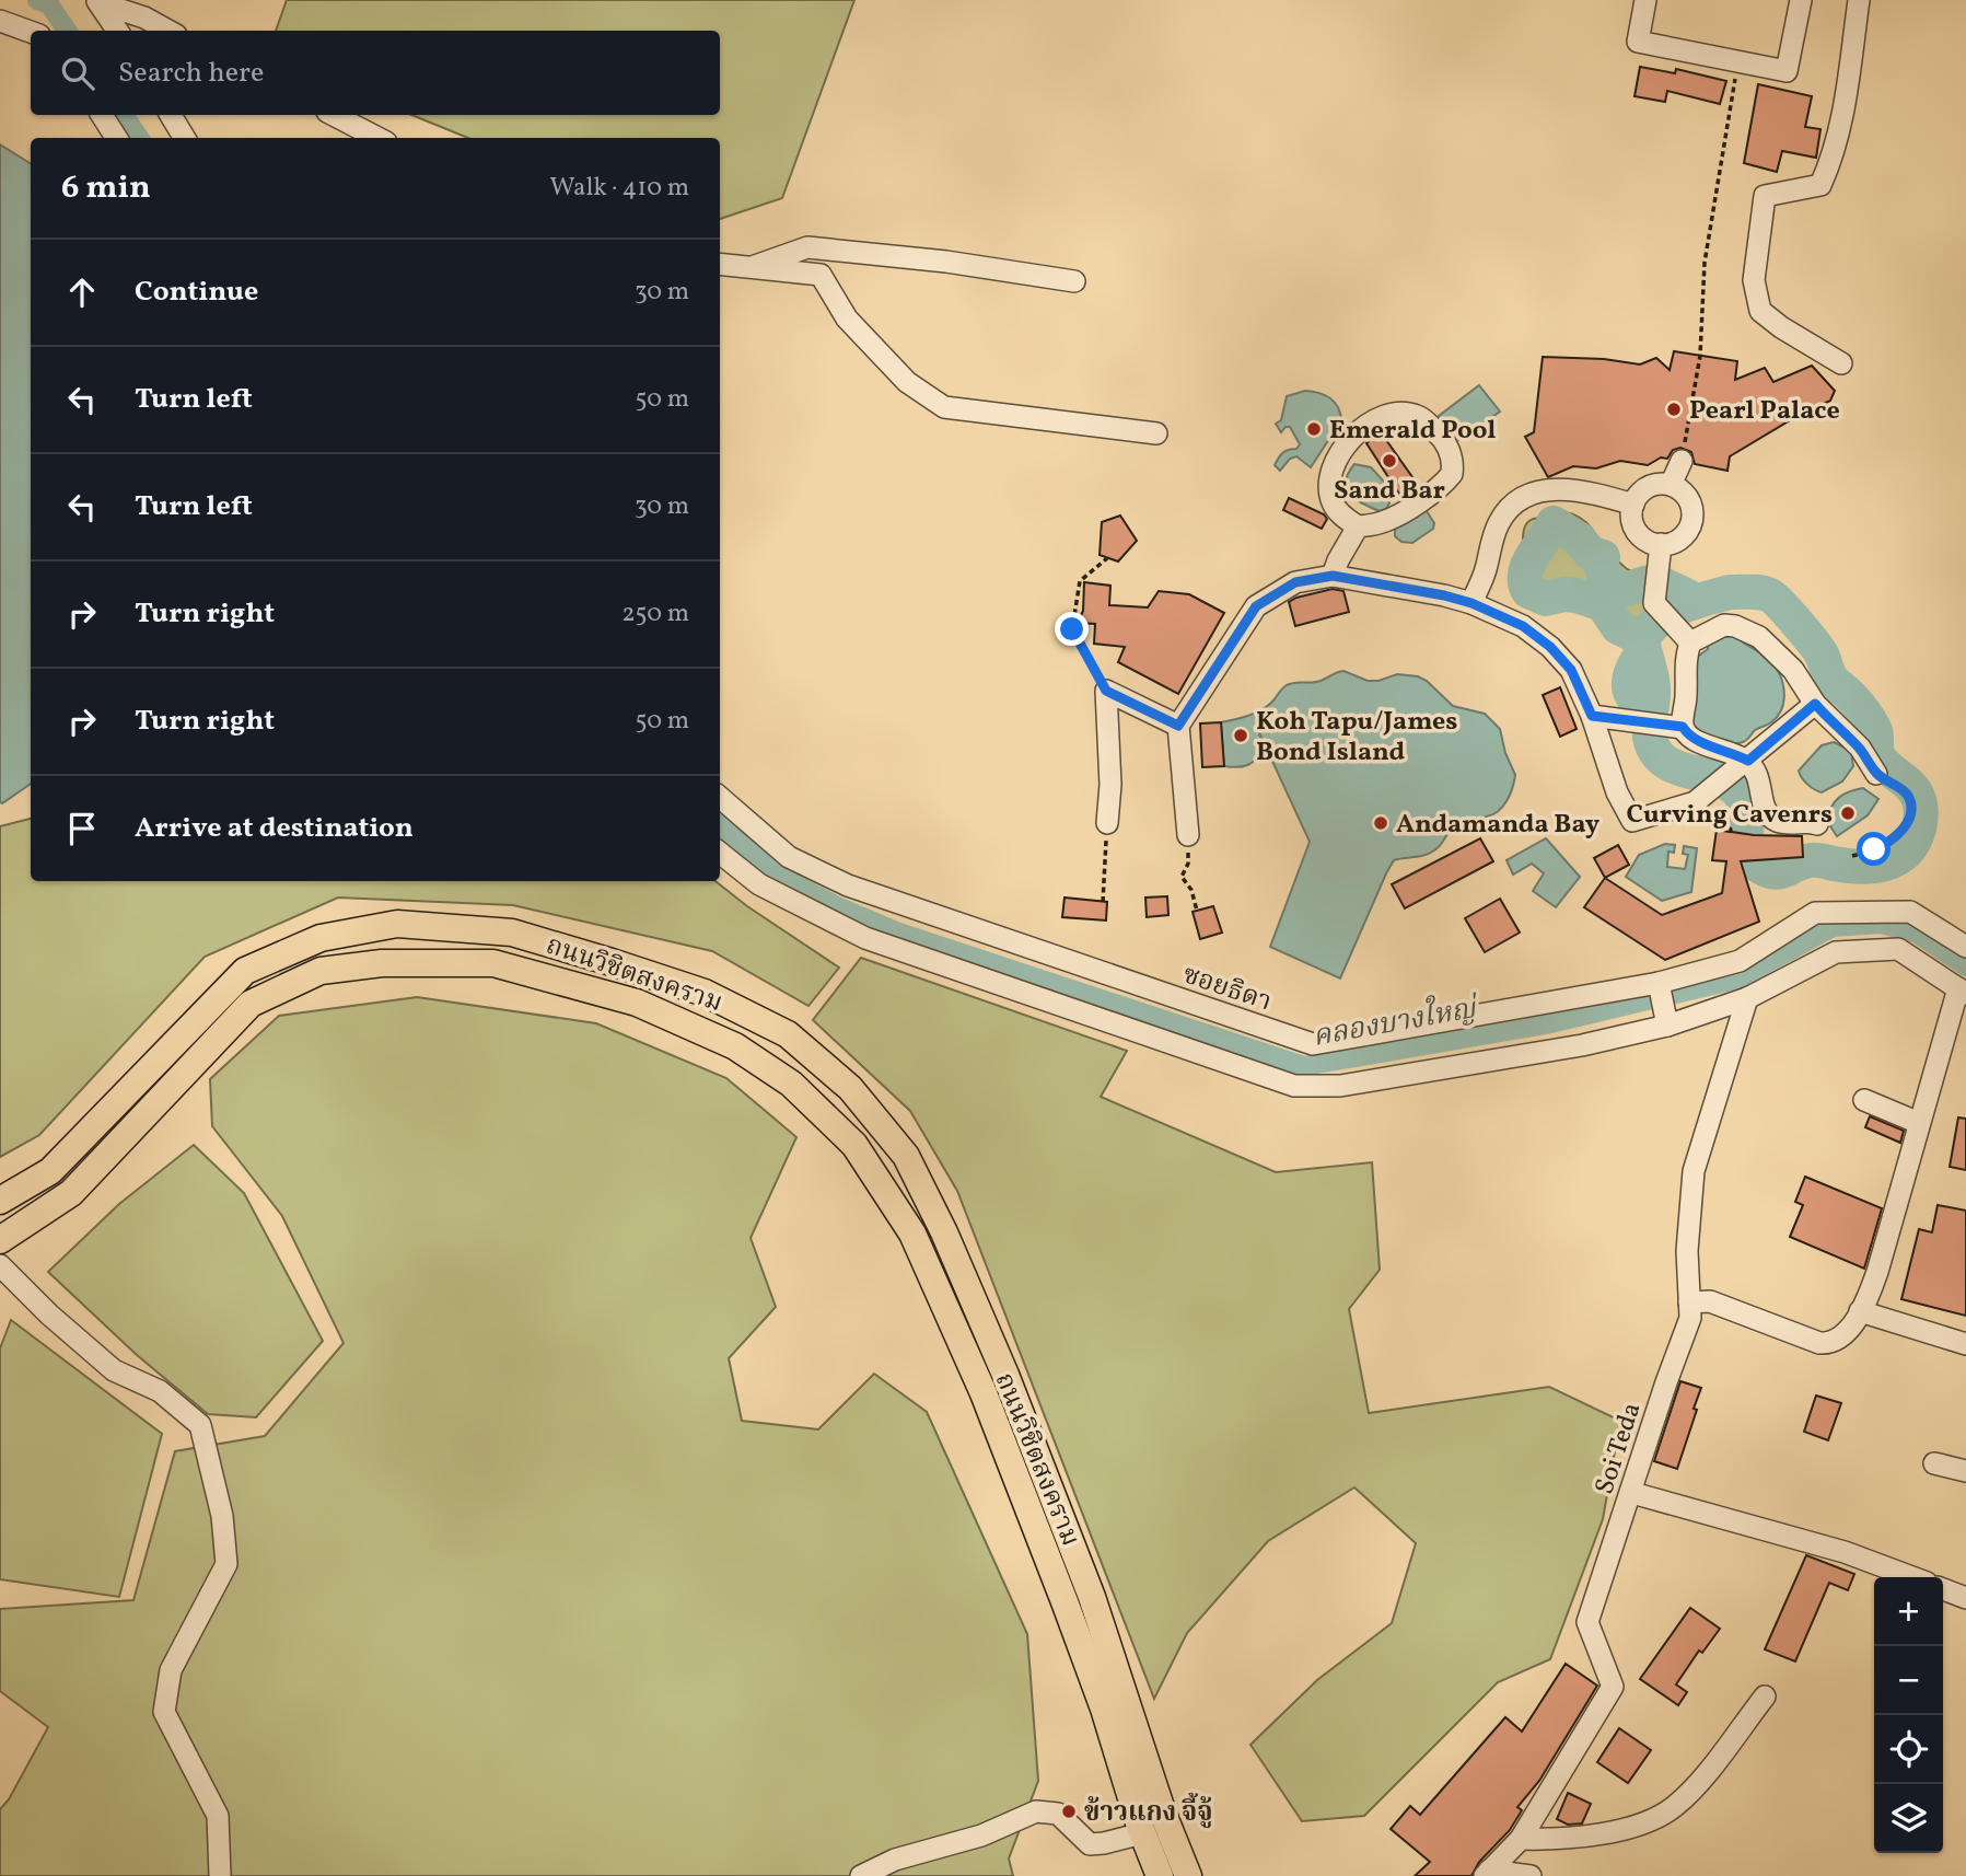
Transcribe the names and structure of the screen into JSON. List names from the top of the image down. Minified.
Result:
{"streets":{"main road":["ถนนวิชิตสงคราม"],"street":["ซอยธิดา","Soi Teda"]},"water":["คลองบางใหญ่"],"places":["Pearl Palace","Emerald Pool","Sand Bar","Koh Tapu/James Bond Island","Curving Cavenrs","Andamanda Bay","ข้าวแกง จี้จู้"],"page":{"search":"Search here","heading":["6 min","Walk · 410 m"],"list":[["Continue","30 m"],["Turn left","50 m"],["Turn left","30 m"],["Turn right","250 m"],["Turn right","50 m"],"Arrive at destination"],"map_buttons":["+","−"]}}
